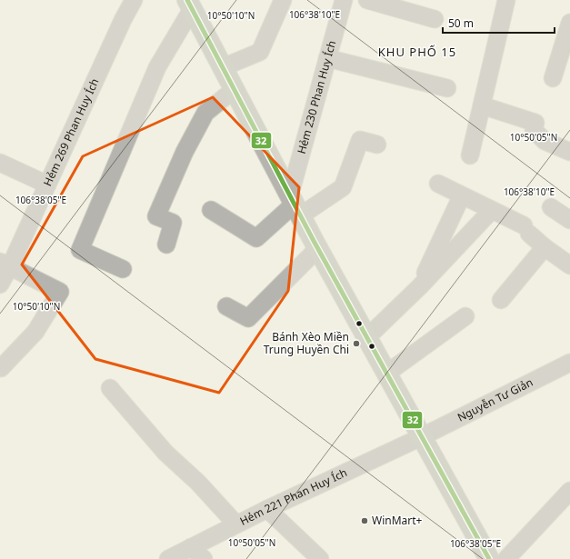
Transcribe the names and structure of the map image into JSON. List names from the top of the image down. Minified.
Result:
{"streets":{"street":["Hẻm 230 Phan Huy Ích","Hẻm 269 Phan Huy Ích","Nguyễn Tư Giản","Hẻm 221 Phan Huy Ích"]},"crossings":[["Nguyễn Tư Giản","Hẻm 221 Phan Huy Ích"]],"districts":["KHU PHỐ 15"],"places":["Bánh Xèo Miền Trung Huyền Chi","WinMart+"],"lines":["transit line 32"],"scale_bar":"50 m","coordinates":["106°38'10\"E","10°50'10\"N","10°50'05\"N","106°38'05\"E"]}
